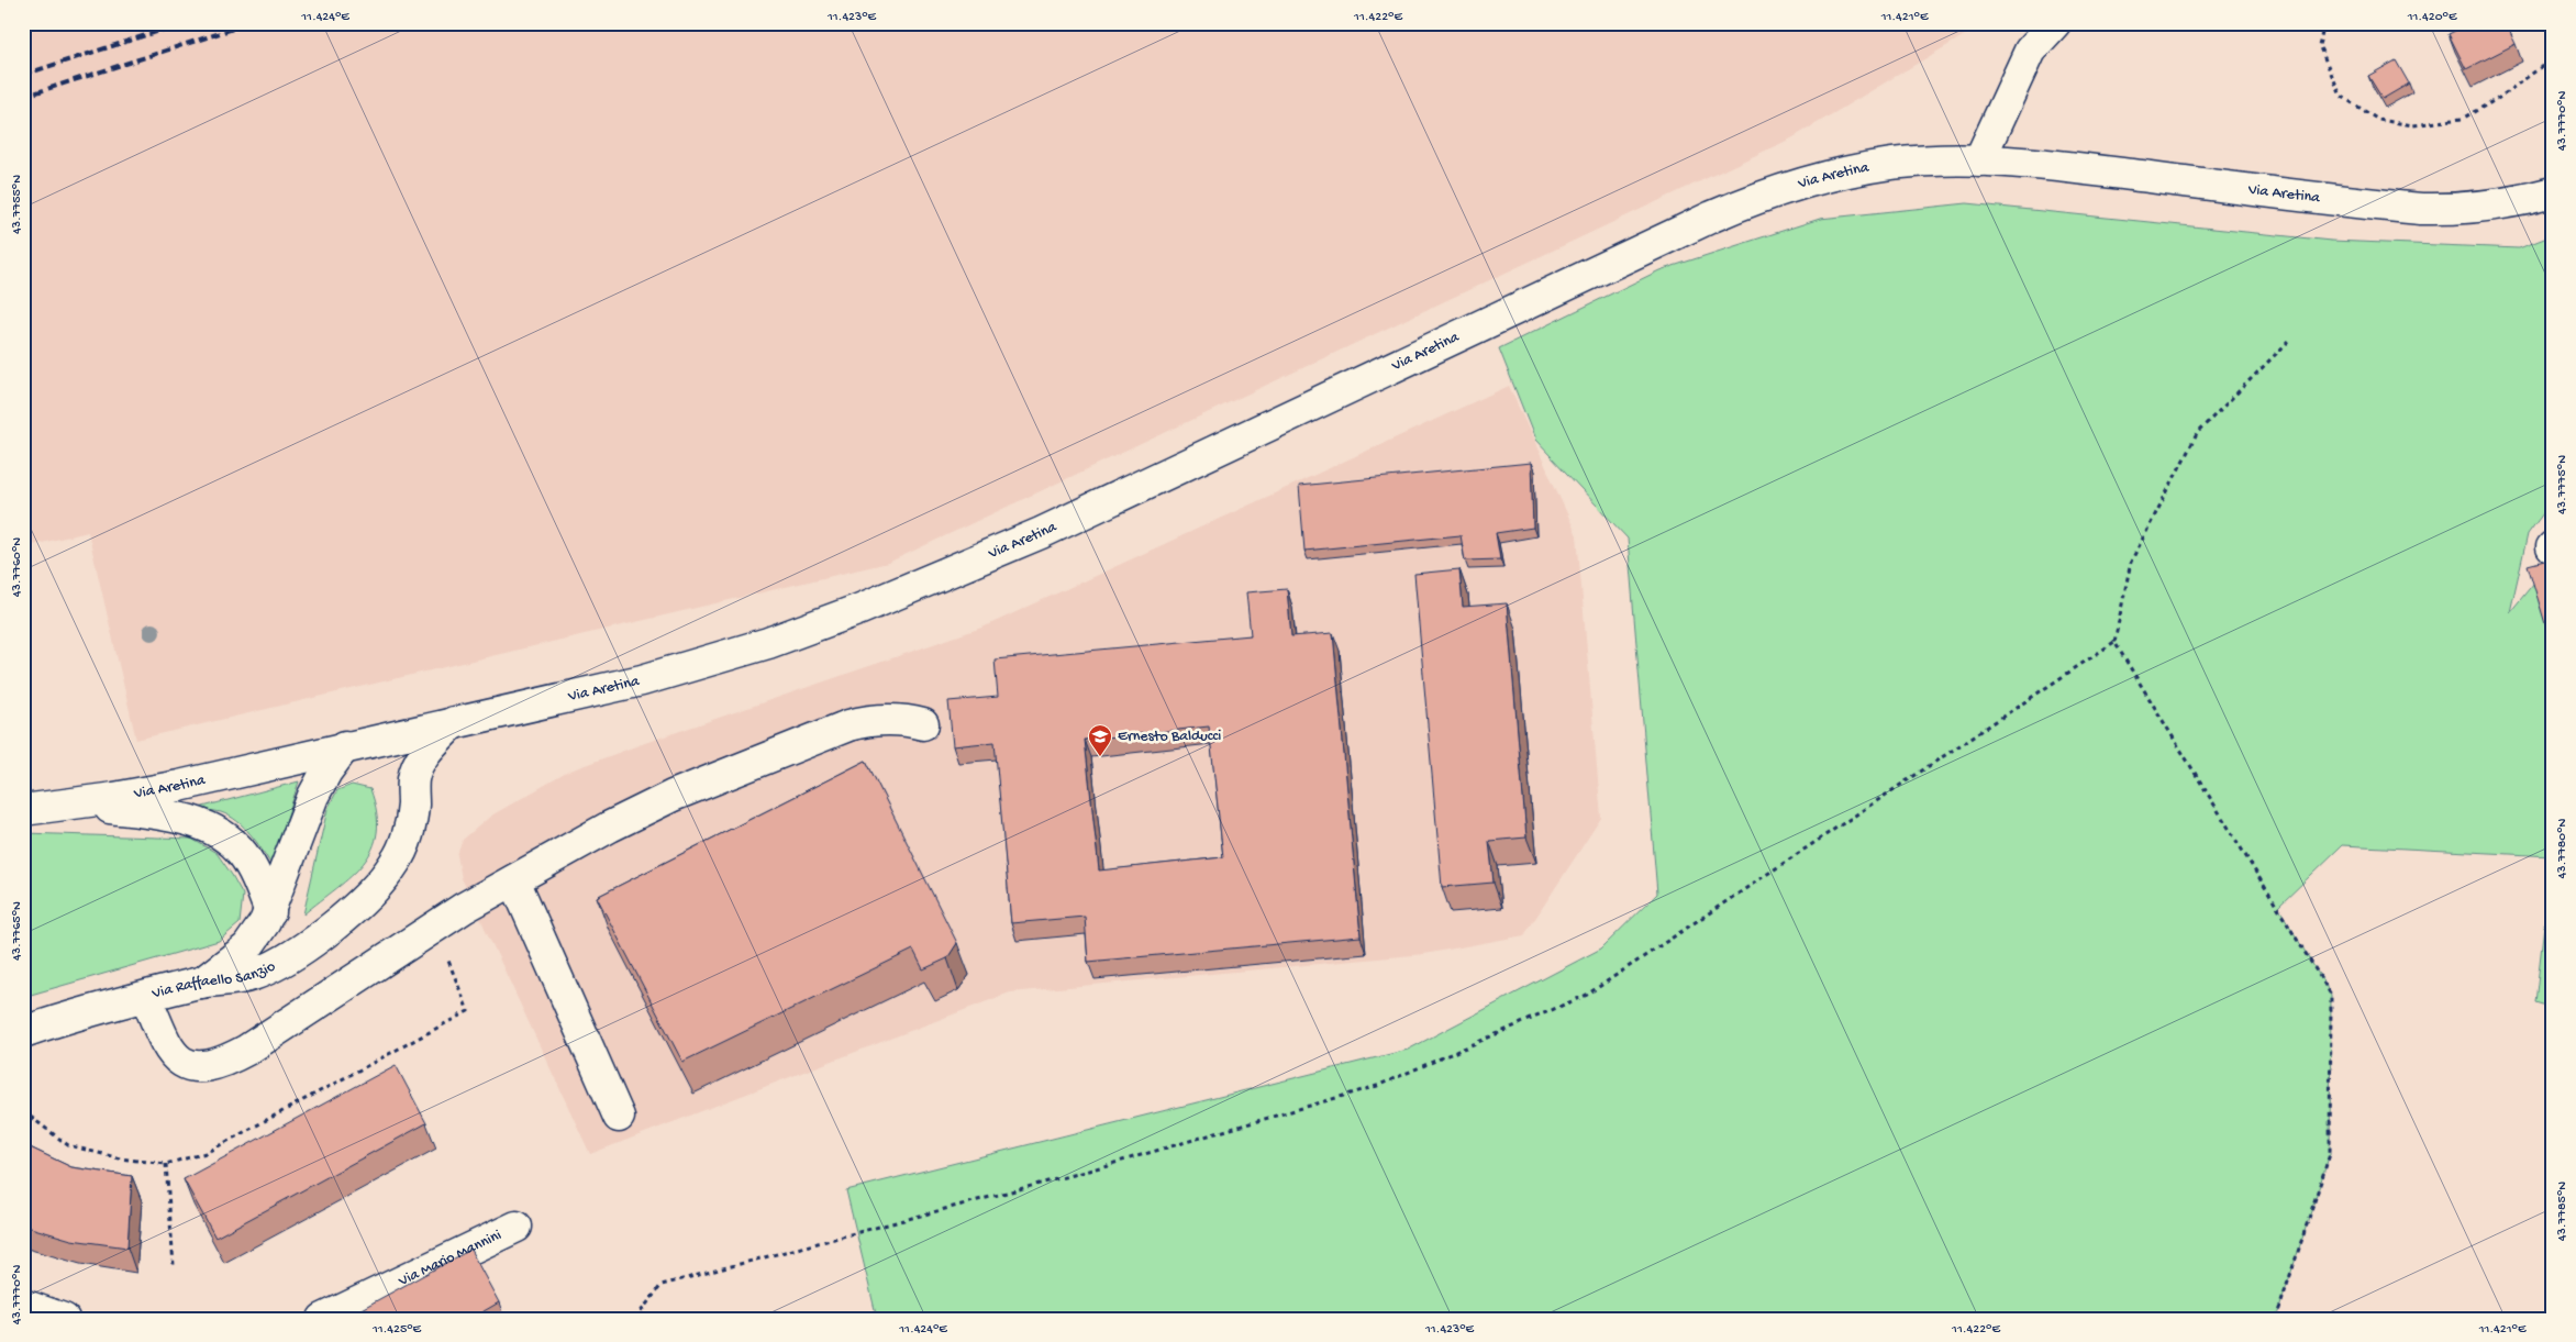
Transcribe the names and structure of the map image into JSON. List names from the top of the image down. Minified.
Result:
{"streets":{"street":["Via Aretina","Via Raffaello Sanzio","Via Mario Mannini"]},"places":{"school or university":["Ernesto Balducci"]},"coordinates":["11.424°E","11.423°E","11.422°E","11.421°E","11.420°E","43.7770°N","43.7755°N","43.7775°N","43.7760°N","43.7780°N","43.7765°N","43.7785°N","11.425°E"]}
